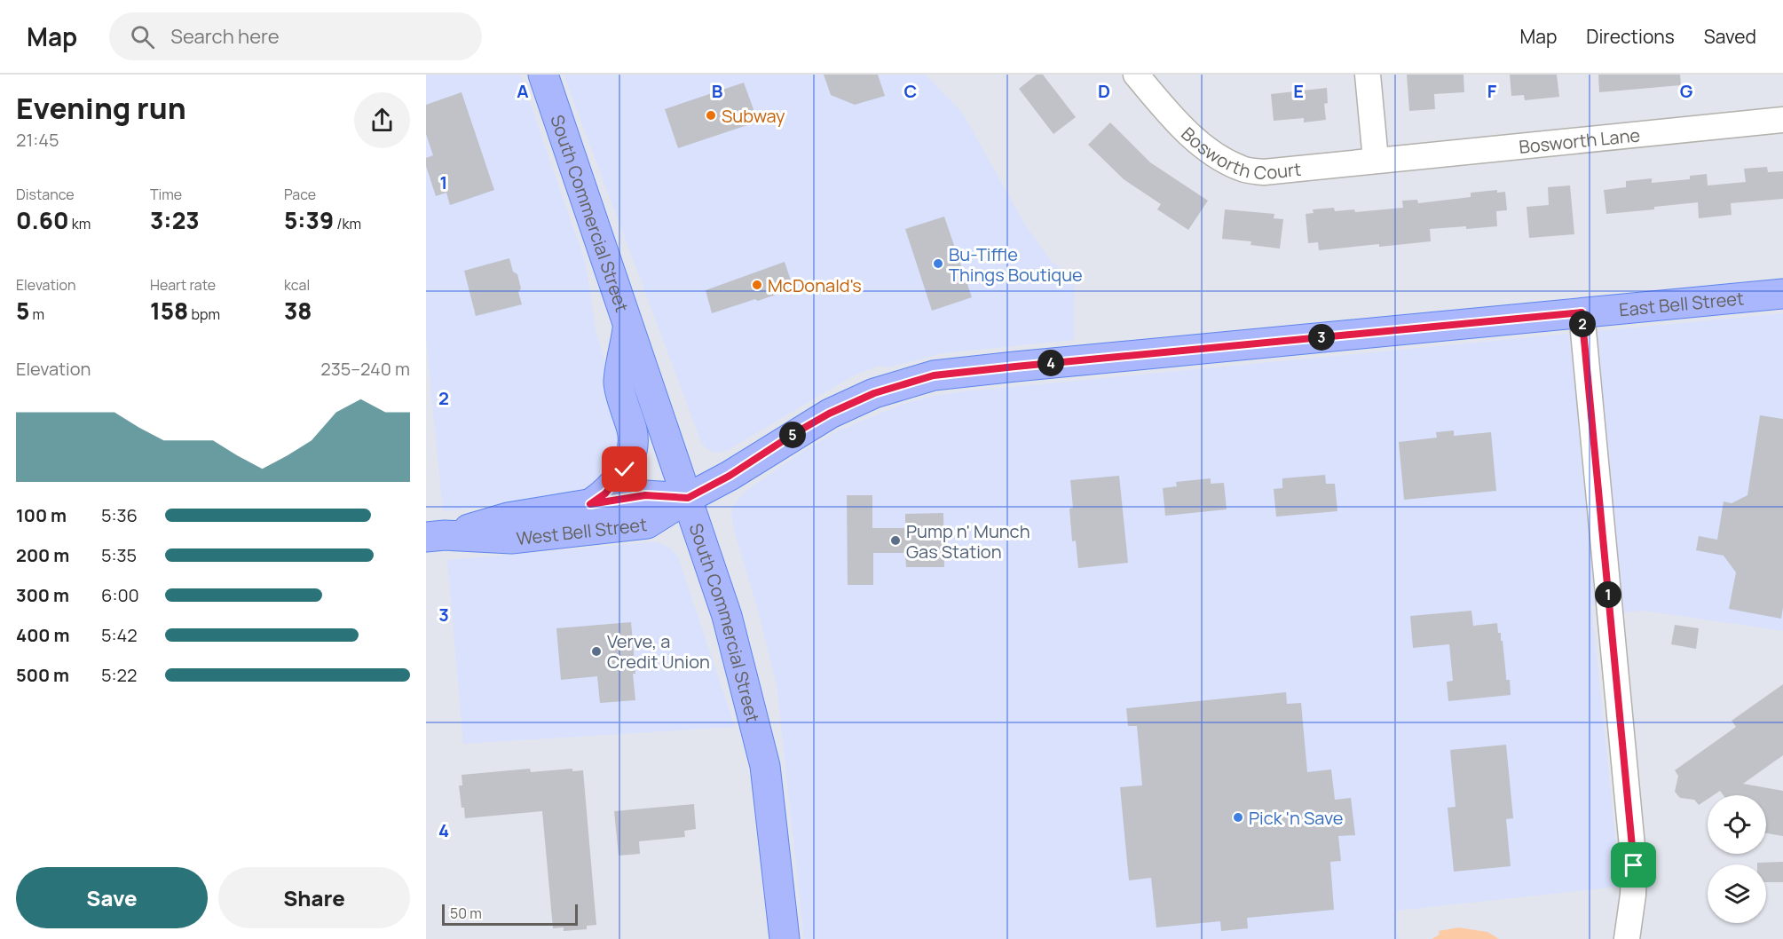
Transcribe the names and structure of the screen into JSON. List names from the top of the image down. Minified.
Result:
{"streets":{"main road":["South Commercial Street","East Bell Street","West Bell Street"],"street":["Bosworth Lane","Bosworth Court"]},"crossings":[["Bosworth Lane","Bosworth Court"],["South Commercial Street","East Bell Street"],["South Commercial Street","West Bell Street"],["East Bell Street","West Bell Street"]],"places":["Subway","Bu-Tiffle Things Boutique","McDonald's","Pump n' Munch Gas Station","Verve, a Credit Union","Pick 'n Save"],"scale_bar":"50 m","page":{"header":"Map","search":"Search here","nav":["Map","Directions","Saved"],"heading":["Evening run","21:45"],"stats":[["Distance","0.60 km"],["Time","3:23"],["Pace","5:39 /km"],["Elevation","5 m"],["Heart rate","158 bpm"],["kcal","38"]],"pins":["2","3","4","5","1"],"chart":["Elevation","235–240 m"],"list":[{"name":"100 m","note":"5:36"},{"name":"200 m","note":"5:35"},{"name":"300 m","note":"6:00"},{"name":"400 m","note":"5:42"},{"name":"500 m","note":"5:22"}],"buttons":["Save","Share"],"scale":"50 m"},"grid":{"columns":["A","B","C","D","E","F","G"],"rows":["1","2","3","4"]}}
